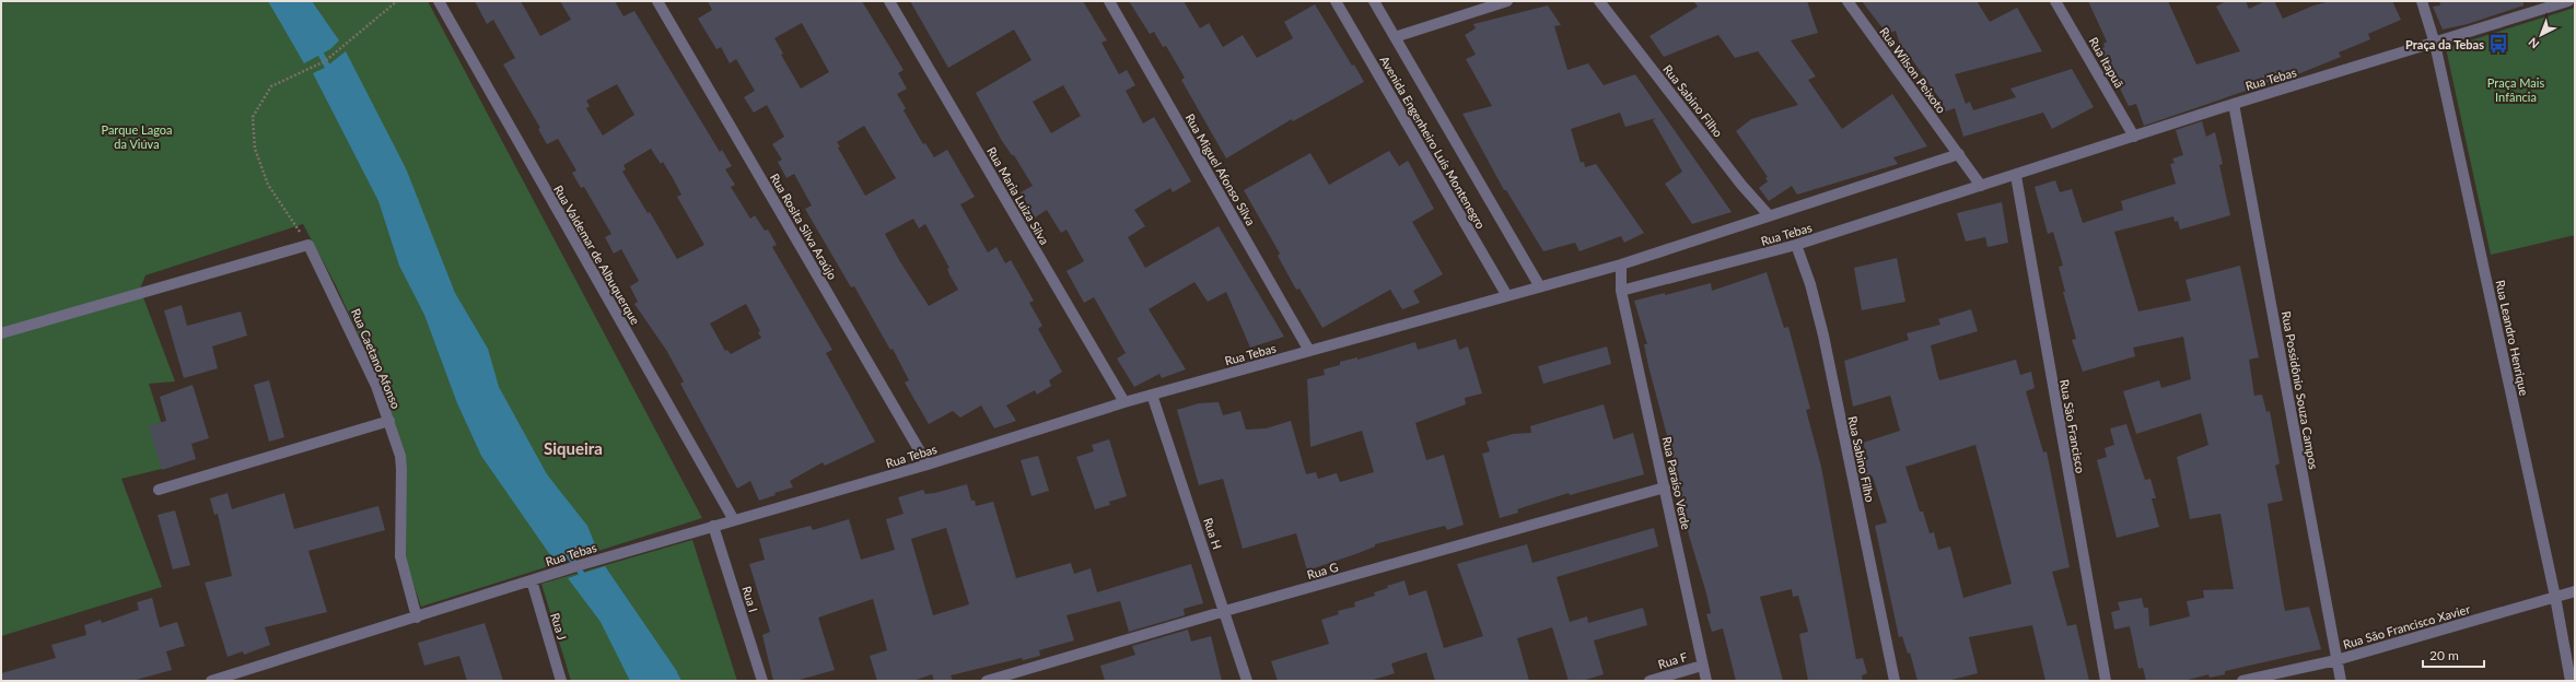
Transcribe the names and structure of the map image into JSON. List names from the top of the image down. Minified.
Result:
{"streets":{"street":["Rua Itapuã","Rua Wilson Peixoto","Rua Tebas","Rua Sabino Filho","Avenida Engenheiro Luís Montenegro","Rua Miguel Afonso Silva","Rua Maria Luiza Silva","Rua Rosita Silva Araújo","Rua Valdemar de Albuquerque","Rua Leandro Henrique","Rua Caetano Afonso","Rua Possidônio Souza Campos","Rua São Francisco","Rua Paraíso Verde","Rua H","Rua G","Rua I","Rua J","Rua São Francisco Xavier","Rua F"]},"crossings":[["Rua Itapuã","Rua Tebas"],["Rua Wilson Peixoto","Rua Tebas"],["Rua Tebas","Rua Sabino Filho"],["Rua Tebas","Avenida Engenheiro Luís Montenegro"],["Rua Tebas","Rua Miguel Afonso Silva"],["Rua Tebas","Rua Maria Luiza Silva"],["Rua Tebas","Rua Rosita Silva Araújo"],["Rua Tebas","Rua Valdemar de Albuquerque"],["Rua Tebas","Rua Leandro Henrique"],["Rua Tebas","Rua Caetano Afonso"],["Rua Tebas","Rua Possidônio Souza Campos"],["Rua Tebas","Rua São Francisco"],["Rua Tebas","Rua Paraíso Verde"],["Rua Tebas","Rua H"],["Rua Tebas","Rua I"],["Rua Tebas","Rua J"],["Rua Leandro Henrique","Rua São Francisco Xavier"],["Rua Possidônio Souza Campos","Rua São Francisco Xavier"],["Rua Paraíso Verde","Rua G"],["Rua Paraíso Verde","Rua F"],["Rua H","Rua G"]],"districts":["Siqueira"],"parks":["Praça Mais Infância","Parque Lagoa da Viúva"],"places":{"bus stop":["Praça da Tebas"]},"scale_bar":"20 m","north":"bottom left"}
